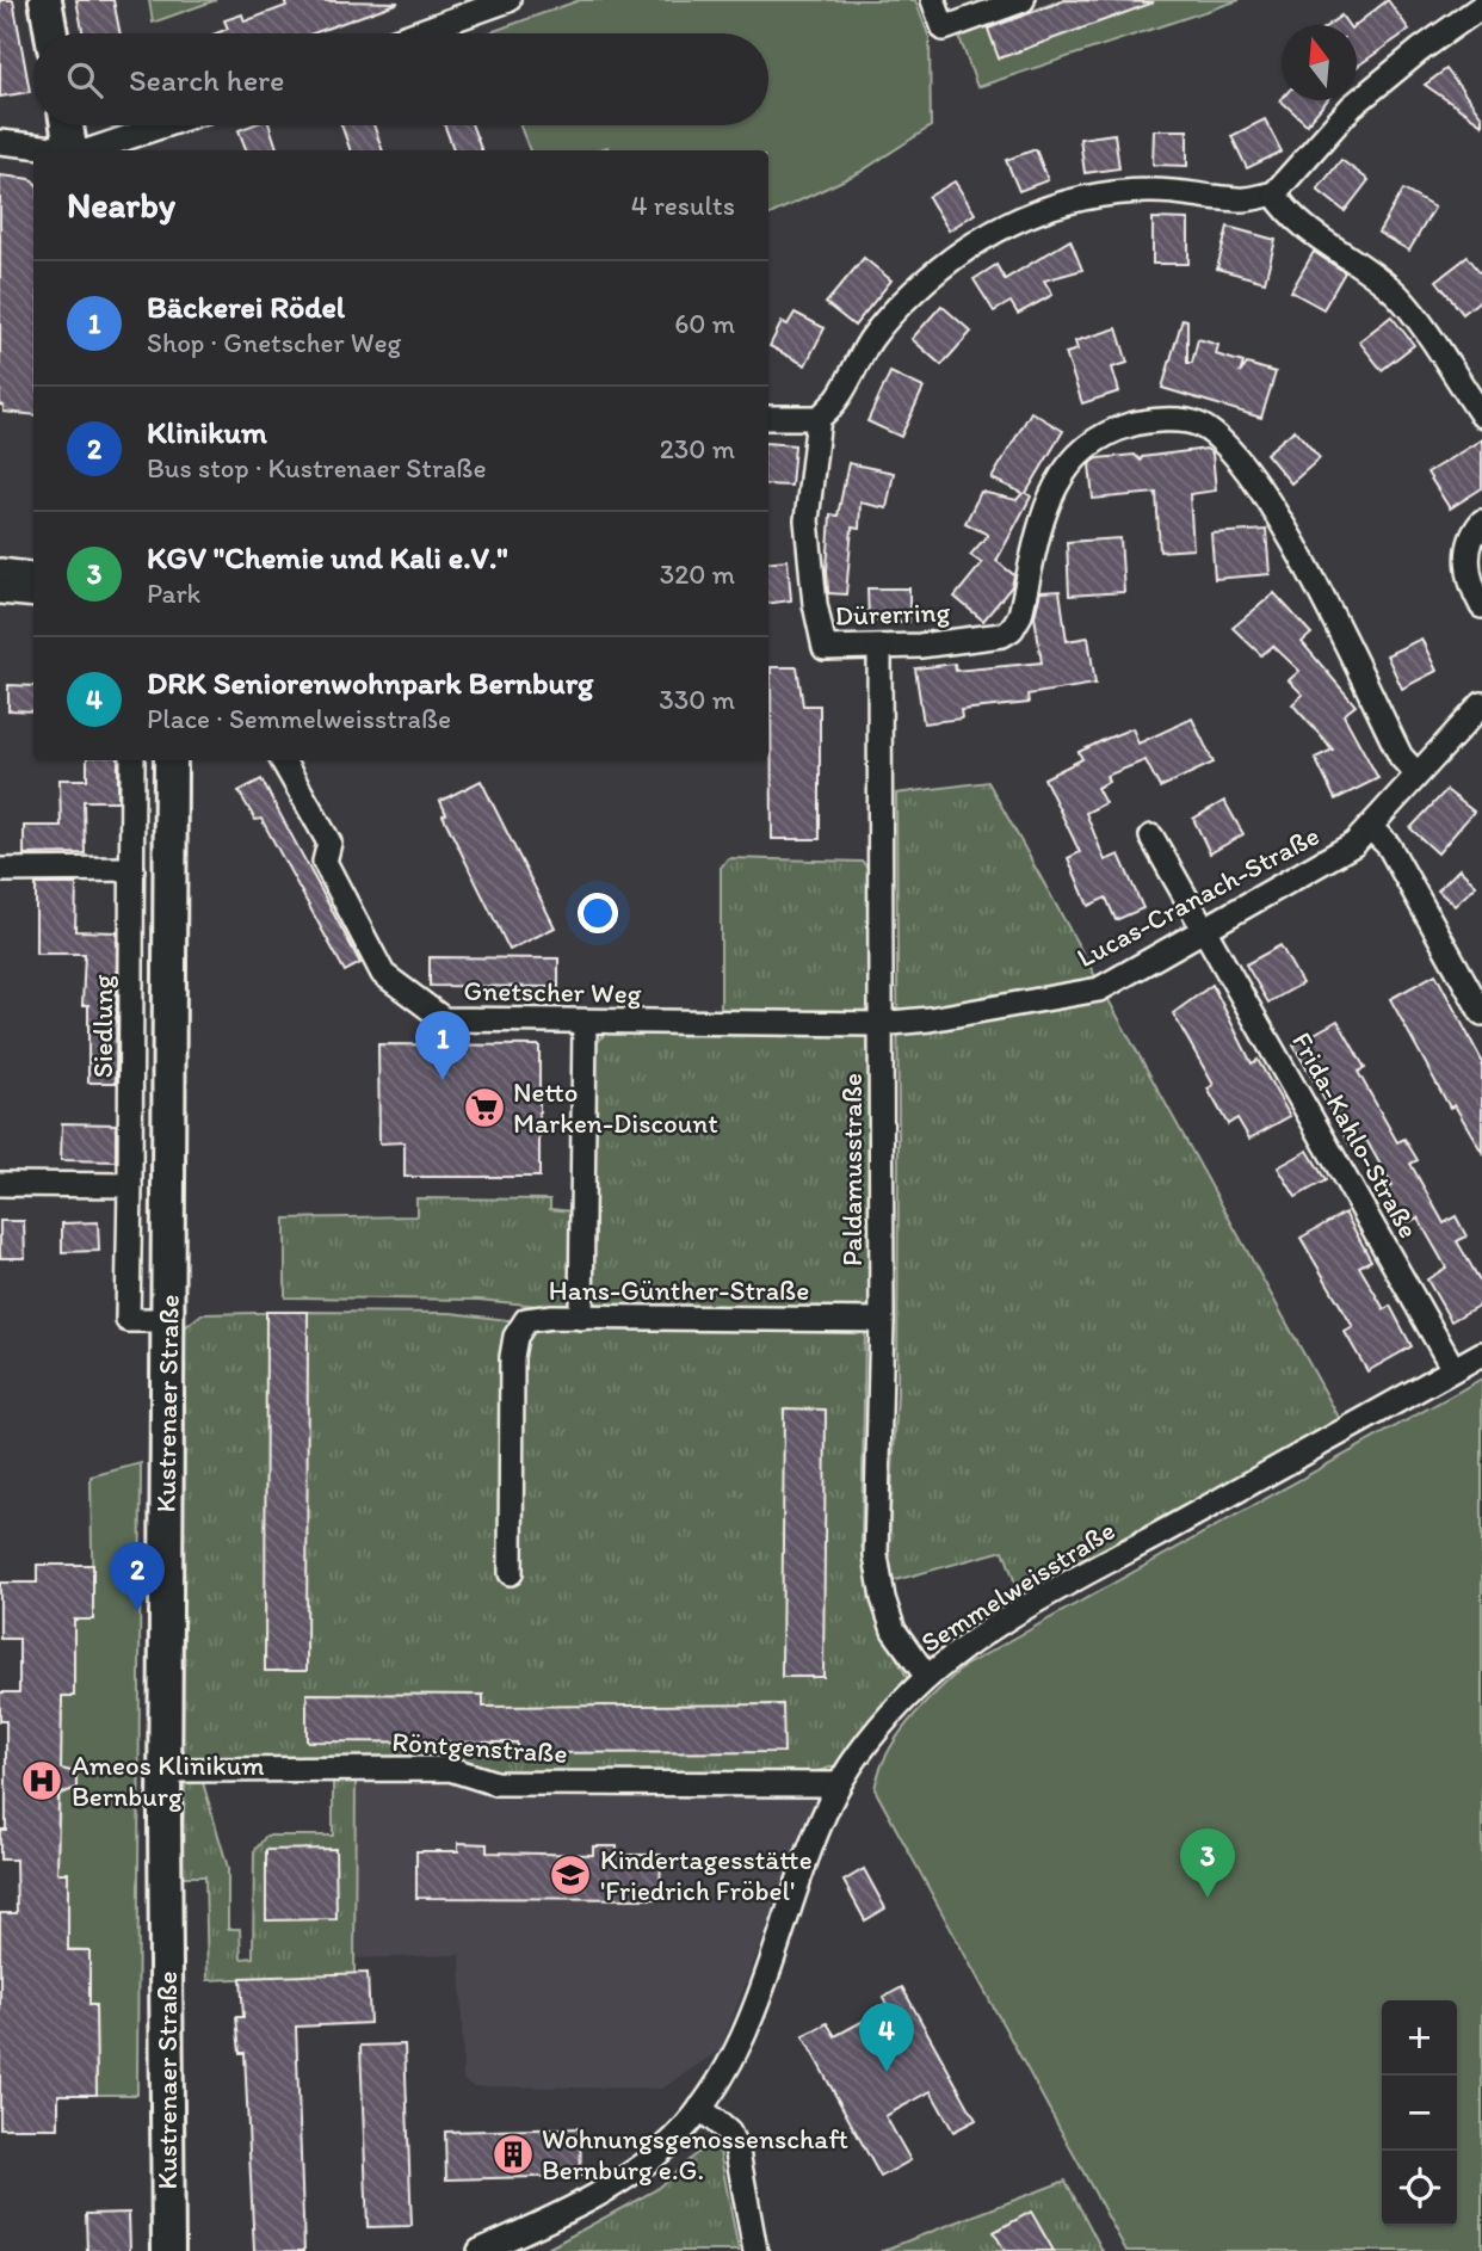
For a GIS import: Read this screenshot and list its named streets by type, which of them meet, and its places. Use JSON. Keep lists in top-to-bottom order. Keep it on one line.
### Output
{"streets":{"street":["Dürerring","Lucas-Cranach-Straße","Gnetscher Weg","Siedlung","Frida-Kahlo-Straße","Paldamusstraße","Hans-Günther-Straße","Kustrenaer Straße","Semmelweisstraße","Röntgenstraße"]},"crossings":[["Dürerring","Lucas-Cranach-Straße"],["Dürerring","Paldamusstraße"],["Lucas-Cranach-Straße","Gnetscher Weg"],["Lucas-Cranach-Straße","Frida-Kahlo-Straße"],["Lucas-Cranach-Straße","Paldamusstraße"],["Gnetscher Weg","Paldamusstraße"],["Siedlung","Kustrenaer Straße"],["Frida-Kahlo-Straße","Semmelweisstraße"],["Paldamusstraße","Hans-Günther-Straße"],["Paldamusstraße","Semmelweisstraße"],["Kustrenaer Straße","Röntgenstraße"],["Semmelweisstraße","Röntgenstraße"]],"places":{"supermarket":["Netto Marken-Discount"],"hospital":["Ameos Klinikum Bernburg"],"school or university":["Kindertagesstätte 'Friedrich Fröbel'"],"building":["Wohnungsgenossenschaft Bernburg e.G."]},"north":"top","page":{"search":"Search here","heading":["Nearby","4 results"],"list":[{"mark":"1","name":"Bäckerei Rödel","note":"Shop · Gnetscher Weg","value":"60 m"},{"mark":"2","name":"Klinikum","note":"Bus stop · Kustrenaer Straße","value":"230 m"},{"mark":"3","name":"KGV \"Chemie und Kali e.V.\"","note":"Park","value":"320 m"},{"mark":"4","name":"DRK Seniorenwohnpark Bernburg","note":"Place · Semmelweisstraße","value":"330 m"}],"pins":["1","2","3","4"],"map_buttons":["+","−"]}}
